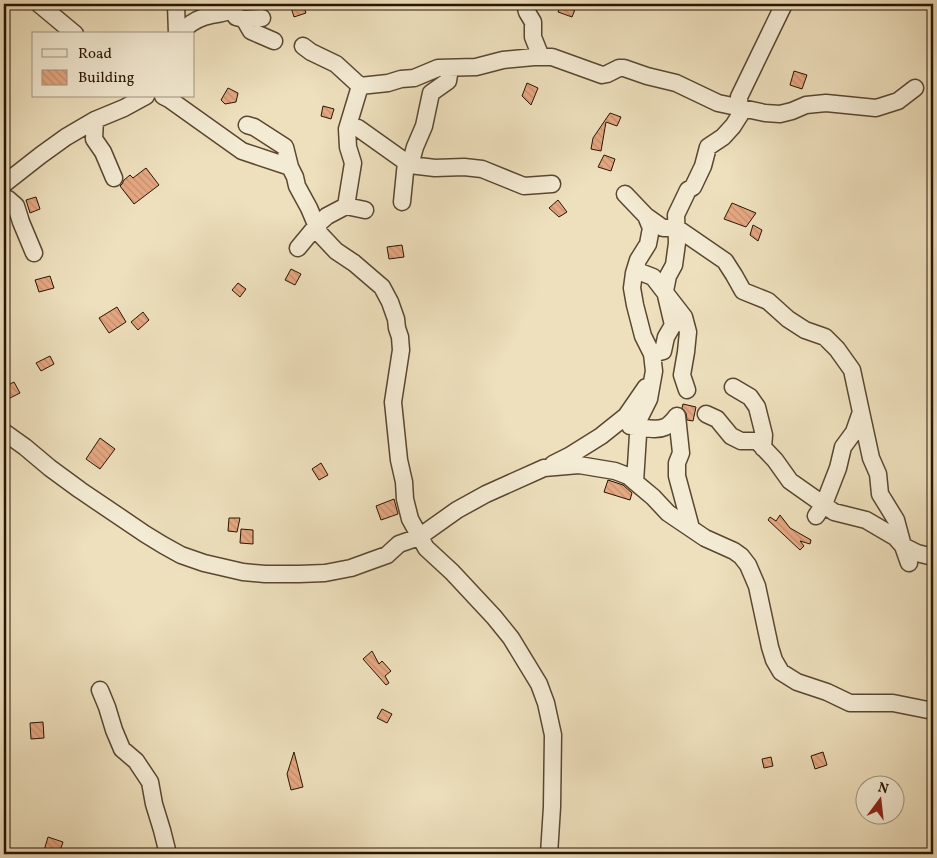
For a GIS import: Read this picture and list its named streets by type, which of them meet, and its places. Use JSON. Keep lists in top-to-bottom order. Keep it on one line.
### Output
{"legend":["Road","Building"],"north":"top"}
